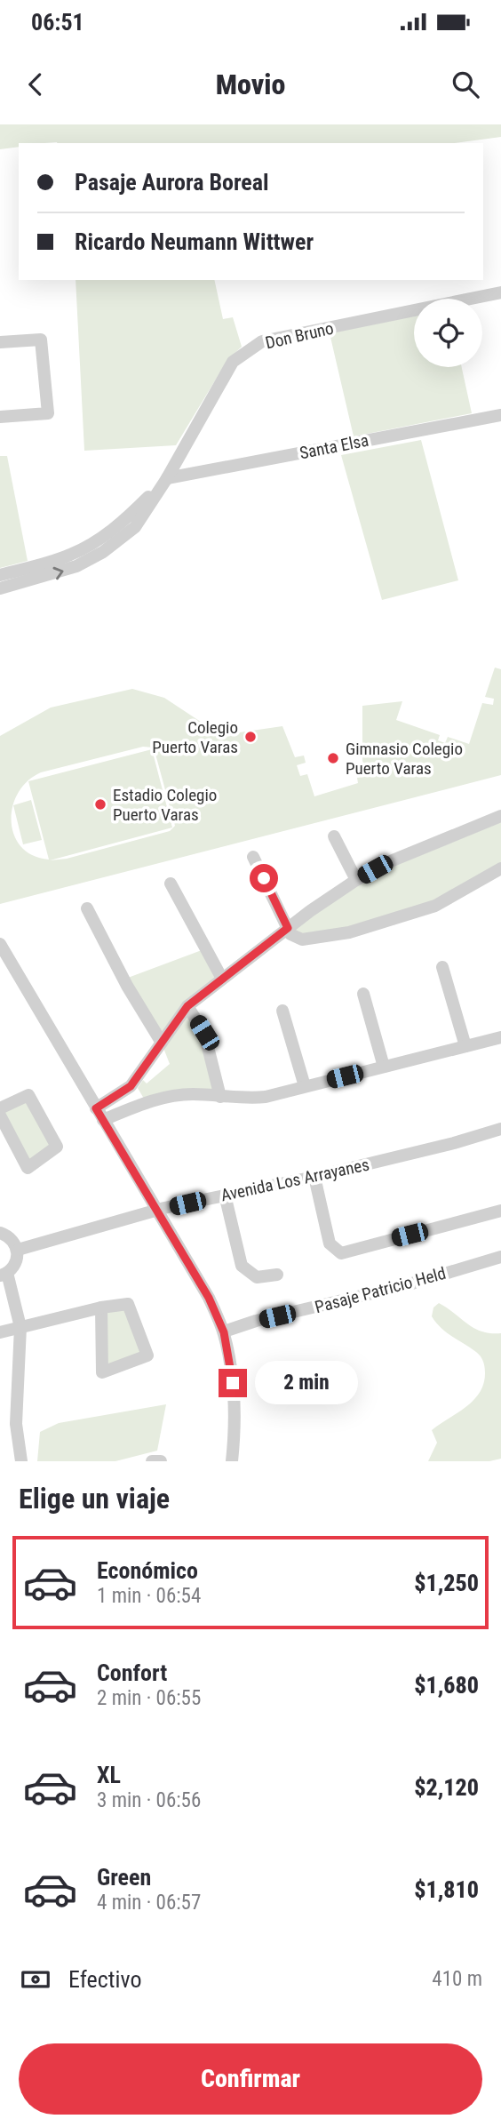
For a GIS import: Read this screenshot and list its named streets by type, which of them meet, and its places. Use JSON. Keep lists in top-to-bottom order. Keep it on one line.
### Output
{"streets":{"street":["Don Bruno","Santa Elsa","Avenida Los Arrayanes","Pasaje Patricio Held"]},"crossings":[["Don Bruno","Santa Elsa"]],"places":["Colegio Puerto Varas","Gimnasio Colegio Puerto Varas","Estadio Colegio Puerto Varas"],"page":{"status":"06:51","header":"Movio","banner":["Pasaje Aurora Boreal","Ricardo Neumann Wittwer"],"bubble":"2 min","heading":"Elige un viaje","list":[{"name":"Económico","note":"1 min · 06:54","value":"$1,250"},{"name":"Confort","note":"2 min · 06:55","value":"$1,680"},{"name":"XL","note":"3 min · 06:56","value":"$2,120"},{"name":"Green","note":"4 min · 06:57","value":"$1,810"}],"pay":["Efectivo","410 m"],"buttons":"Confirmar"}}
